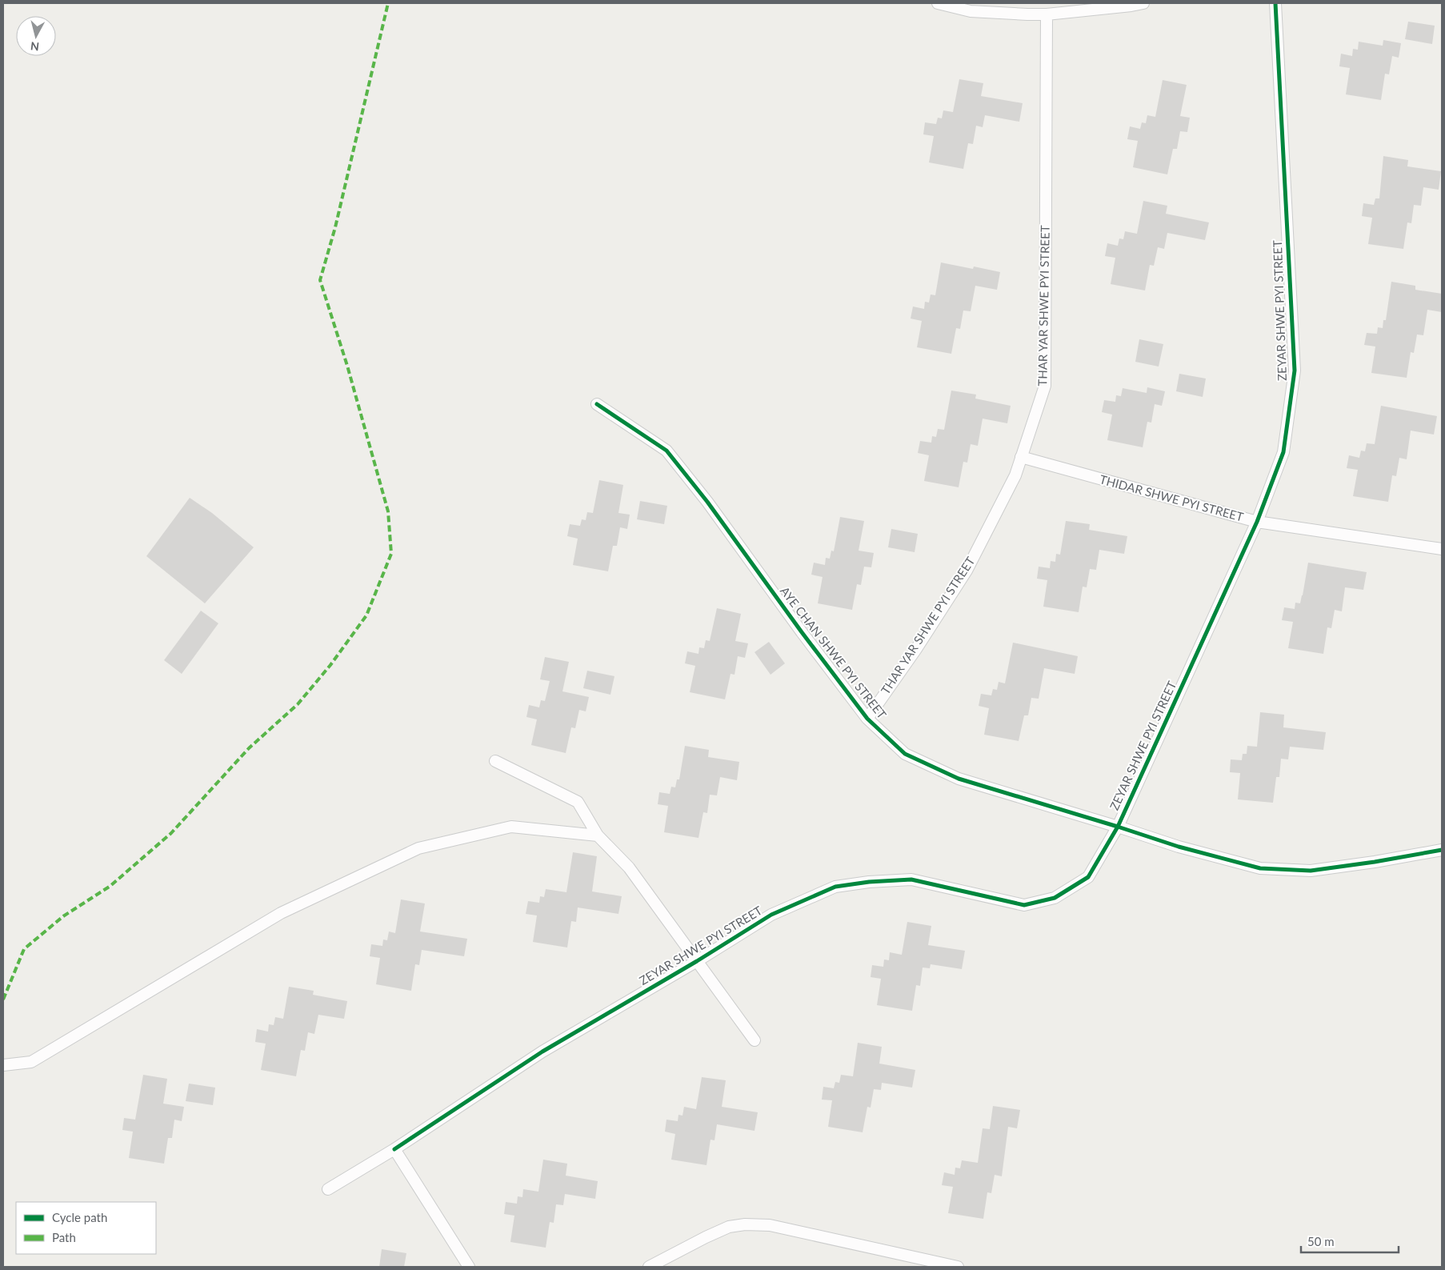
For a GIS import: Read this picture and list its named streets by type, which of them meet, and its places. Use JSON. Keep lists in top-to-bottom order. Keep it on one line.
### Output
{"streets":{"street":["THAR YAR SHWE PYI STREET","ZEYAR SHWE PYI STREET","THIDAR SHWE PYI STREET","AYE CHAN SHWE PYI STREET"]},"crossings":[["THAR YAR SHWE PYI STREET","THIDAR SHWE PYI STREET"],["THAR YAR SHWE PYI STREET","AYE CHAN SHWE PYI STREET"],["ZEYAR SHWE PYI STREET","THIDAR SHWE PYI STREET"],["ZEYAR SHWE PYI STREET","AYE CHAN SHWE PYI STREET"]],"legend":["Cycle path","Path"],"scale_bar":"50 m","north":"bottom"}
